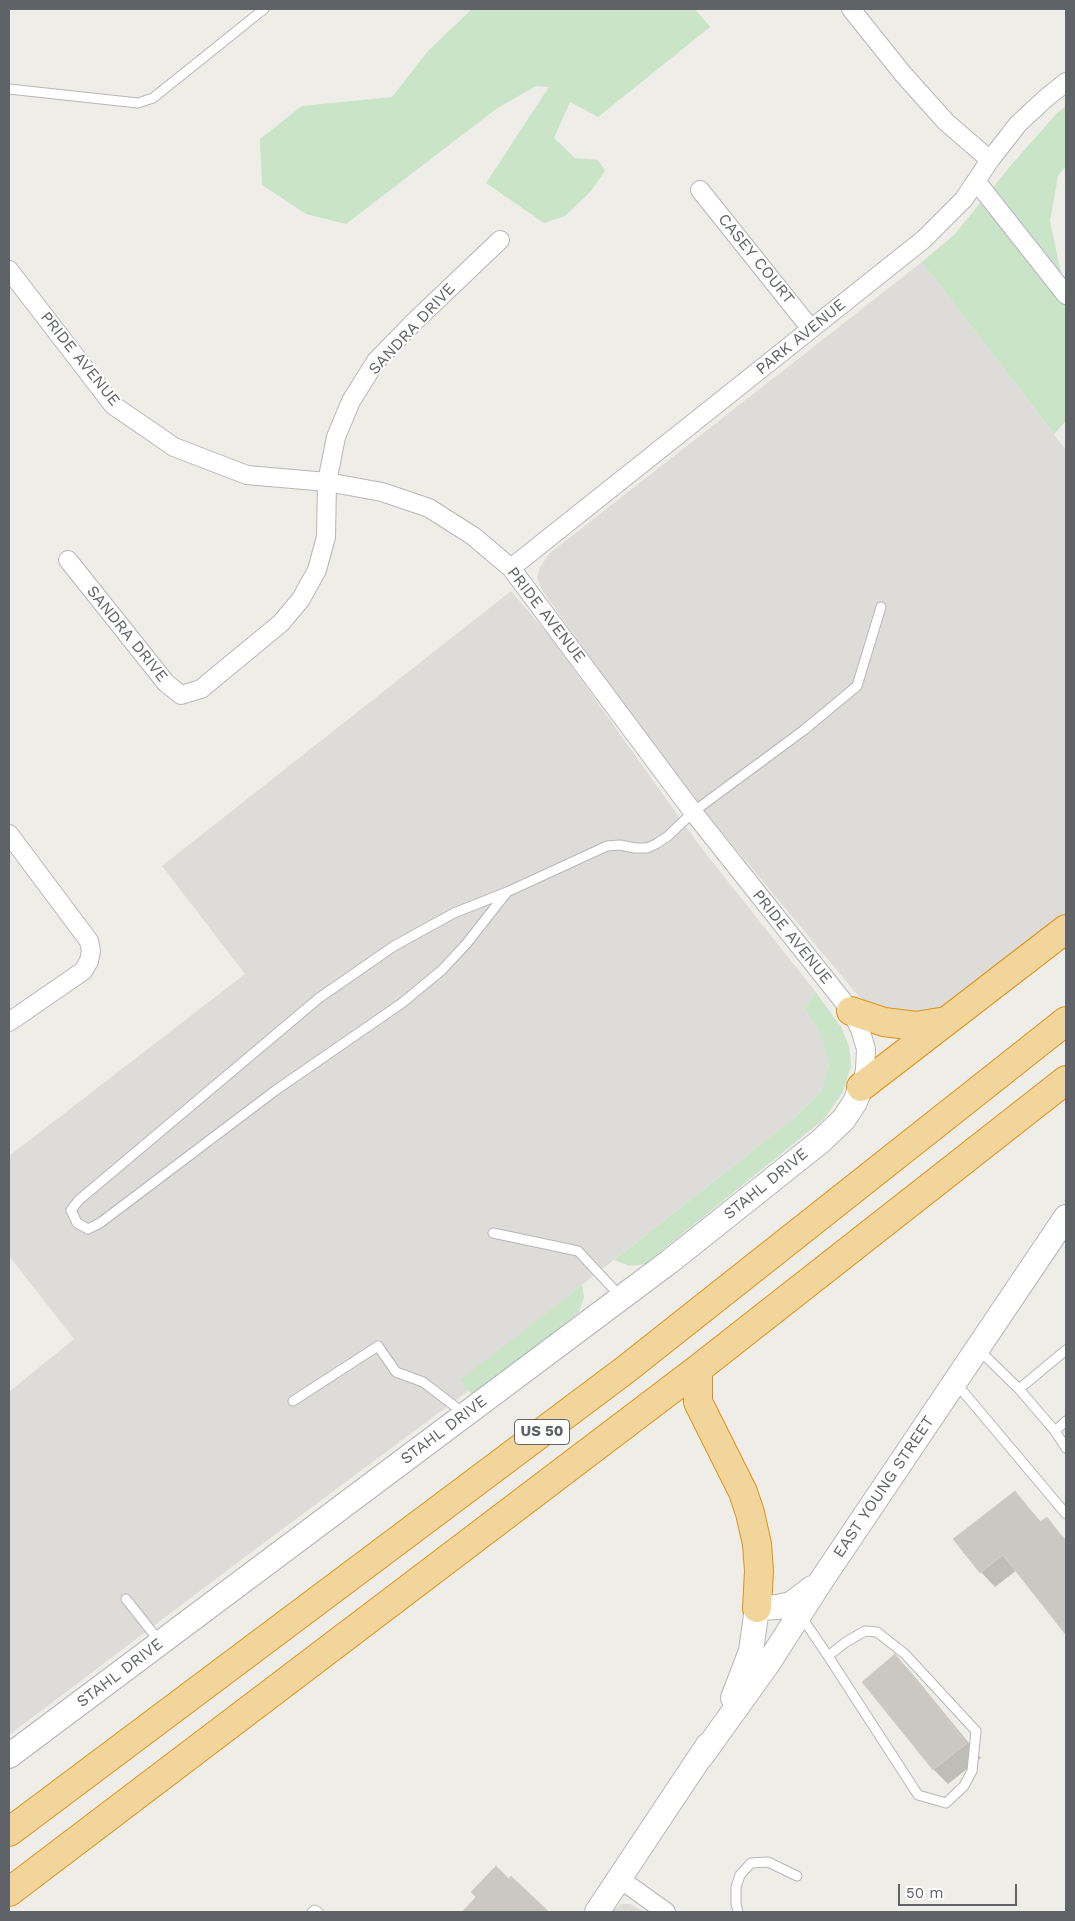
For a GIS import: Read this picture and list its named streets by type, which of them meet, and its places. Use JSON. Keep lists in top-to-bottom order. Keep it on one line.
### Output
{"streets":{"highway":["US 50"],"main road":["STAHL DRIVE","EAST YOUNG STREET"],"street":["CASEY COURT","SANDRA DRIVE","PARK AVENUE","PRIDE AVENUE"]},"crossings":[["CASEY COURT","PARK AVENUE"],["SANDRA DRIVE","PRIDE AVENUE"],["PARK AVENUE","PRIDE AVENUE"],["PRIDE AVENUE","STAHL DRIVE"]],"scale_bar":"50 m"}
